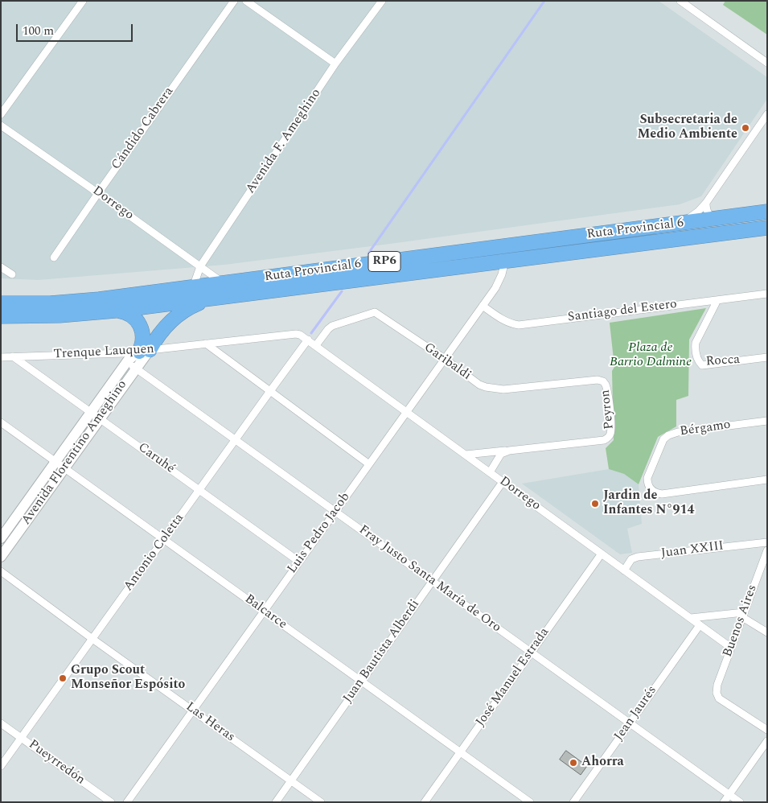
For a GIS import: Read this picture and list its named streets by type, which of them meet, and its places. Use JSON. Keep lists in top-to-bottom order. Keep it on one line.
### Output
{"streets":{"highway":["Ruta Provincial 6","RP6"],"main road":["Avenida Florentino Ameghino"],"street":["Cándido Cabrera","Avenida F. Ameghino","Dorrego","Santiago del Estero","Trenque Lauquen","Rocca","Garibaldi","Peyron","Bérgamo","Caruhé","Luis Pedro Jacob","Juan XXIII","Antonio Coletta","Fray Justo Santa María de Oro","Balcarce","Buenos Aires","Juan Bautista Alberdi","José Manuel Estrada","Jean Jaurés","Las Heras","Pueyrredón"]},"crossings":[["Cándido Cabrera","Dorrego"],["Avenida F. Ameghino","Dorrego"],["Avenida F. Ameghino","Ruta Provincial 6"],["Dorrego","Ruta Provincial 6"],["Dorrego","Trenque Lauquen"],["Dorrego","Garibaldi"],["Dorrego","Luis Pedro Jacob"],["Dorrego","Juan XXIII"],["Dorrego","Antonio Coletta"],["Dorrego","Buenos Aires"],["Dorrego","Juan Bautista Alberdi"],["Dorrego","José Manuel Estrada"],["Dorrego","Jean Jaurés"],["Ruta Provincial 6","Luis Pedro Jacob"],["Santiago del Estero","Rocca"],["Santiago del Estero","Luis Pedro Jacob"],["Trenque Lauquen","Avenida Florentino Ameghino"],["Trenque Lauquen","Caruhé"],["Trenque Lauquen","Antonio Coletta"],["Trenque Lauquen","Fray Justo Santa María de Oro"],["Garibaldi","Peyron"],["Garibaldi","Luis Pedro Jacob"],["Avenida Florentino Ameghino","Caruhé"],["Avenida Florentino Ameghino","Fray Justo Santa María de Oro"],["Avenida Florentino Ameghino","Balcarce"],["Caruhé","Luis Pedro Jacob"],["Caruhé","Antonio Coletta"],["Luis Pedro Jacob","Fray Justo Santa María de Oro"],["Luis Pedro Jacob","Balcarce"],["Luis Pedro Jacob","Las Heras"],["Antonio Coletta","Fray Justo Santa María de Oro"],["Antonio Coletta","Balcarce"],["Antonio Coletta","Las Heras"],["Antonio Coletta","Pueyrredón"],["Fray Justo Santa María de Oro","Juan Bautista Alberdi"],["Fray Justo Santa María de Oro","José Manuel Estrada"],["Fray Justo Santa María de Oro","Jean Jaurés"],["Balcarce","Juan Bautista Alberdi"],["Balcarce","José Manuel Estrada"],["Juan Bautista Alberdi","Las Heras"]],"parks":["Plaza de Barrio Dalmine"],"places":["Subsecretaria de Medio Ambiente","Jardin de Infantes N°914","Grupo Scout Monseñor Espósito","Ahorra"],"scale_bar":"100 m"}
